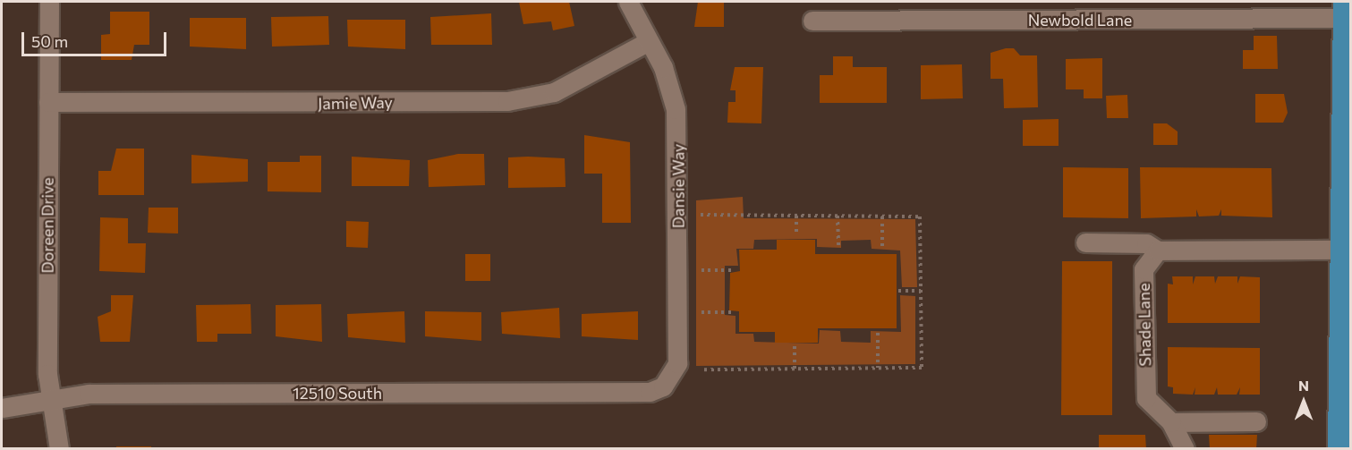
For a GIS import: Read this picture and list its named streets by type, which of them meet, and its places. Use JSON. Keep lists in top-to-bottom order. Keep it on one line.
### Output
{"streets":{"street":["Newbold Lane","Jamie Way","Dansie Way","Doreen Drive","Shade Lane","12510 South"]},"crossings":[["Jamie Way","Dansie Way"],["Jamie Way","Doreen Drive"],["Dansie Way","12510 South"],["Doreen Drive","12510 South"]],"scale_bar":"50 m","north":"top"}
